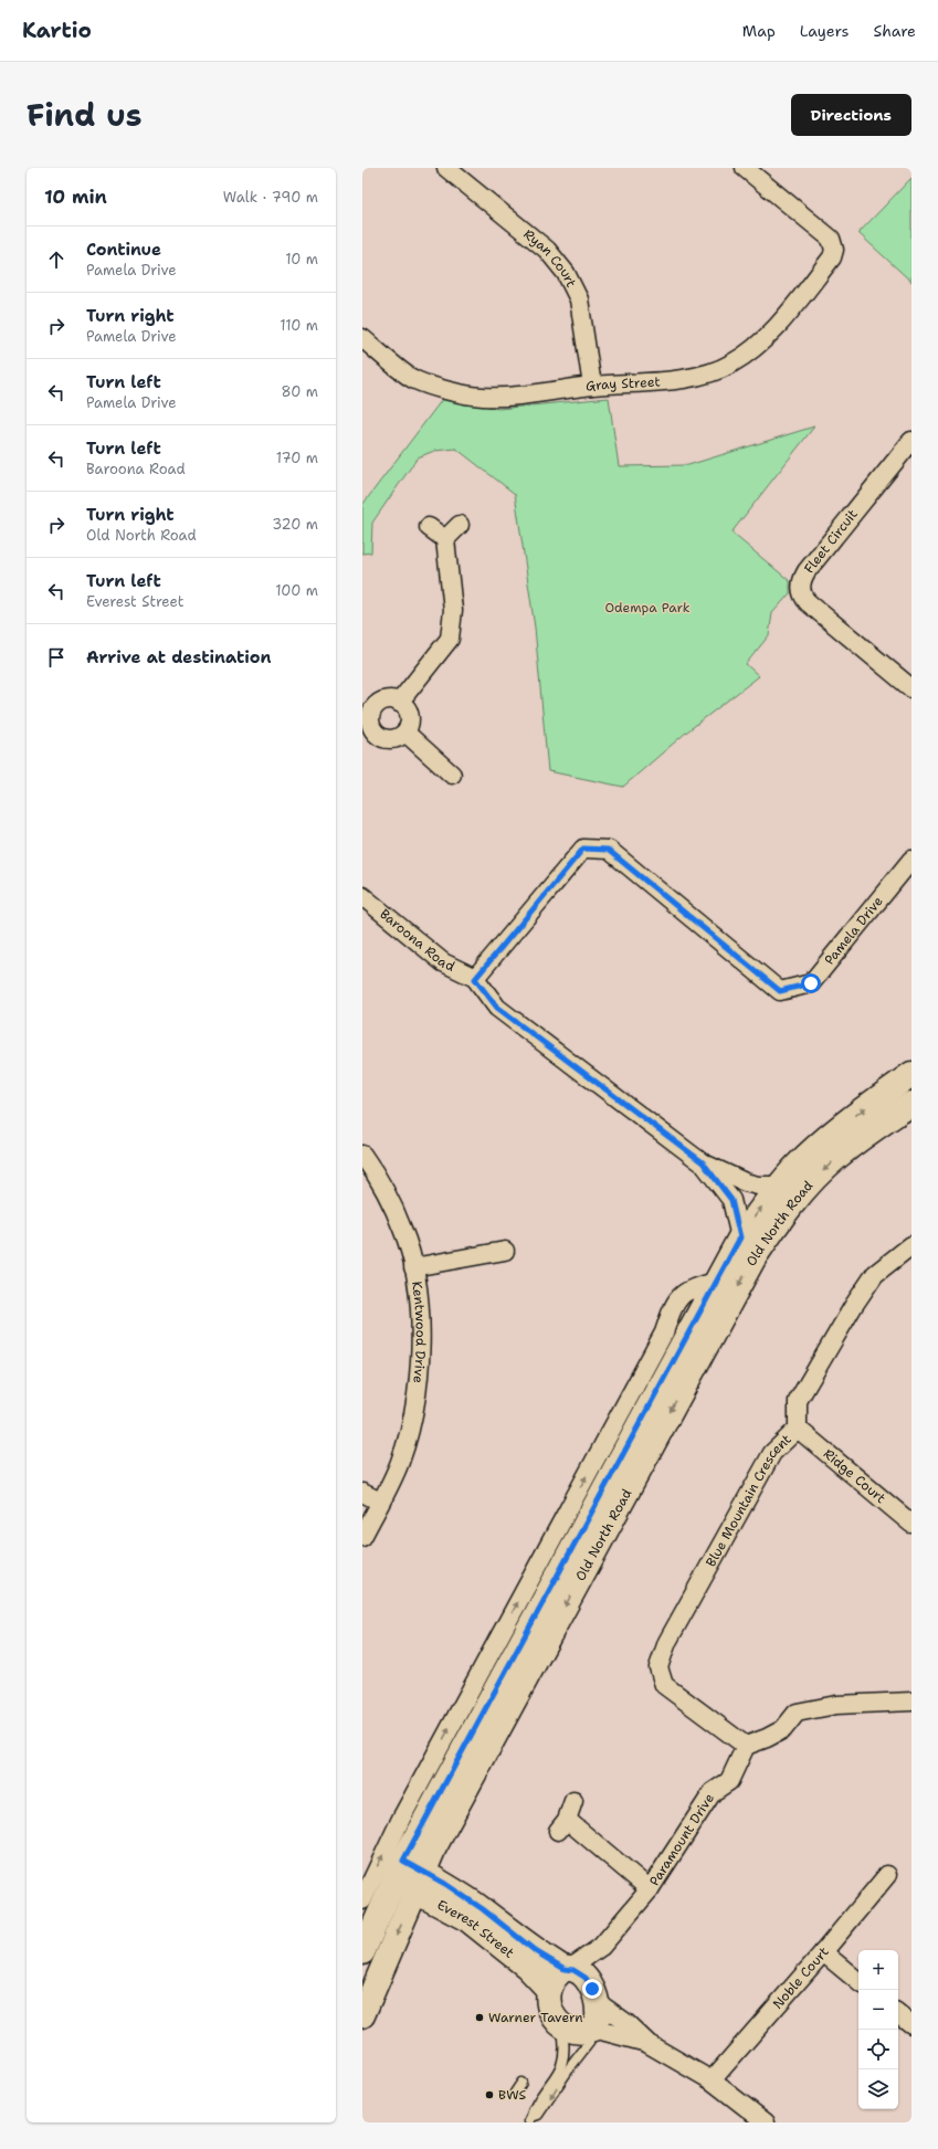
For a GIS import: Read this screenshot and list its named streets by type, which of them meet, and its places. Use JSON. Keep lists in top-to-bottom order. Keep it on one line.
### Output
{"streets":{"main road":["Old North Road","Everest Street"],"street":["Ryan Court","Gray Street","Fleet Circuit","Pamela Drive","Baroona Road","Kentwood Drive","Ridge Court","Blue Mountain Crescent","Paramount Drive","Noble Court"]},"crossings":[["Ryan Court","Gray Street"],["Pamela Drive","Baroona Road"],["Baroona Road","Old North Road"],["Old North Road","Everest Street"],["Ridge Court","Blue Mountain Crescent"],["Blue Mountain Crescent","Paramount Drive"],["Paramount Drive","Everest Street"],["Everest Street","Noble Court"]],"parks":["Odempa Park"],"places":["Warner Tavern","BWS"],"page":{"header":"Kartio","nav":["Map","Layers","Share"],"title":"Find us","buttons":"Directions","heading":["10 min","Walk · 790 m"],"list":[["Continue","Pamela Drive","10 m"],["Turn right","Pamela Drive","110 m"],["Turn left","Pamela Drive","80 m"],["Turn left","Baroona Road","170 m"],["Turn right","Old North Road","320 m"],["Turn left","Everest Street","100 m"],"Arrive at destination"],"map_buttons":["+","−"]}}
